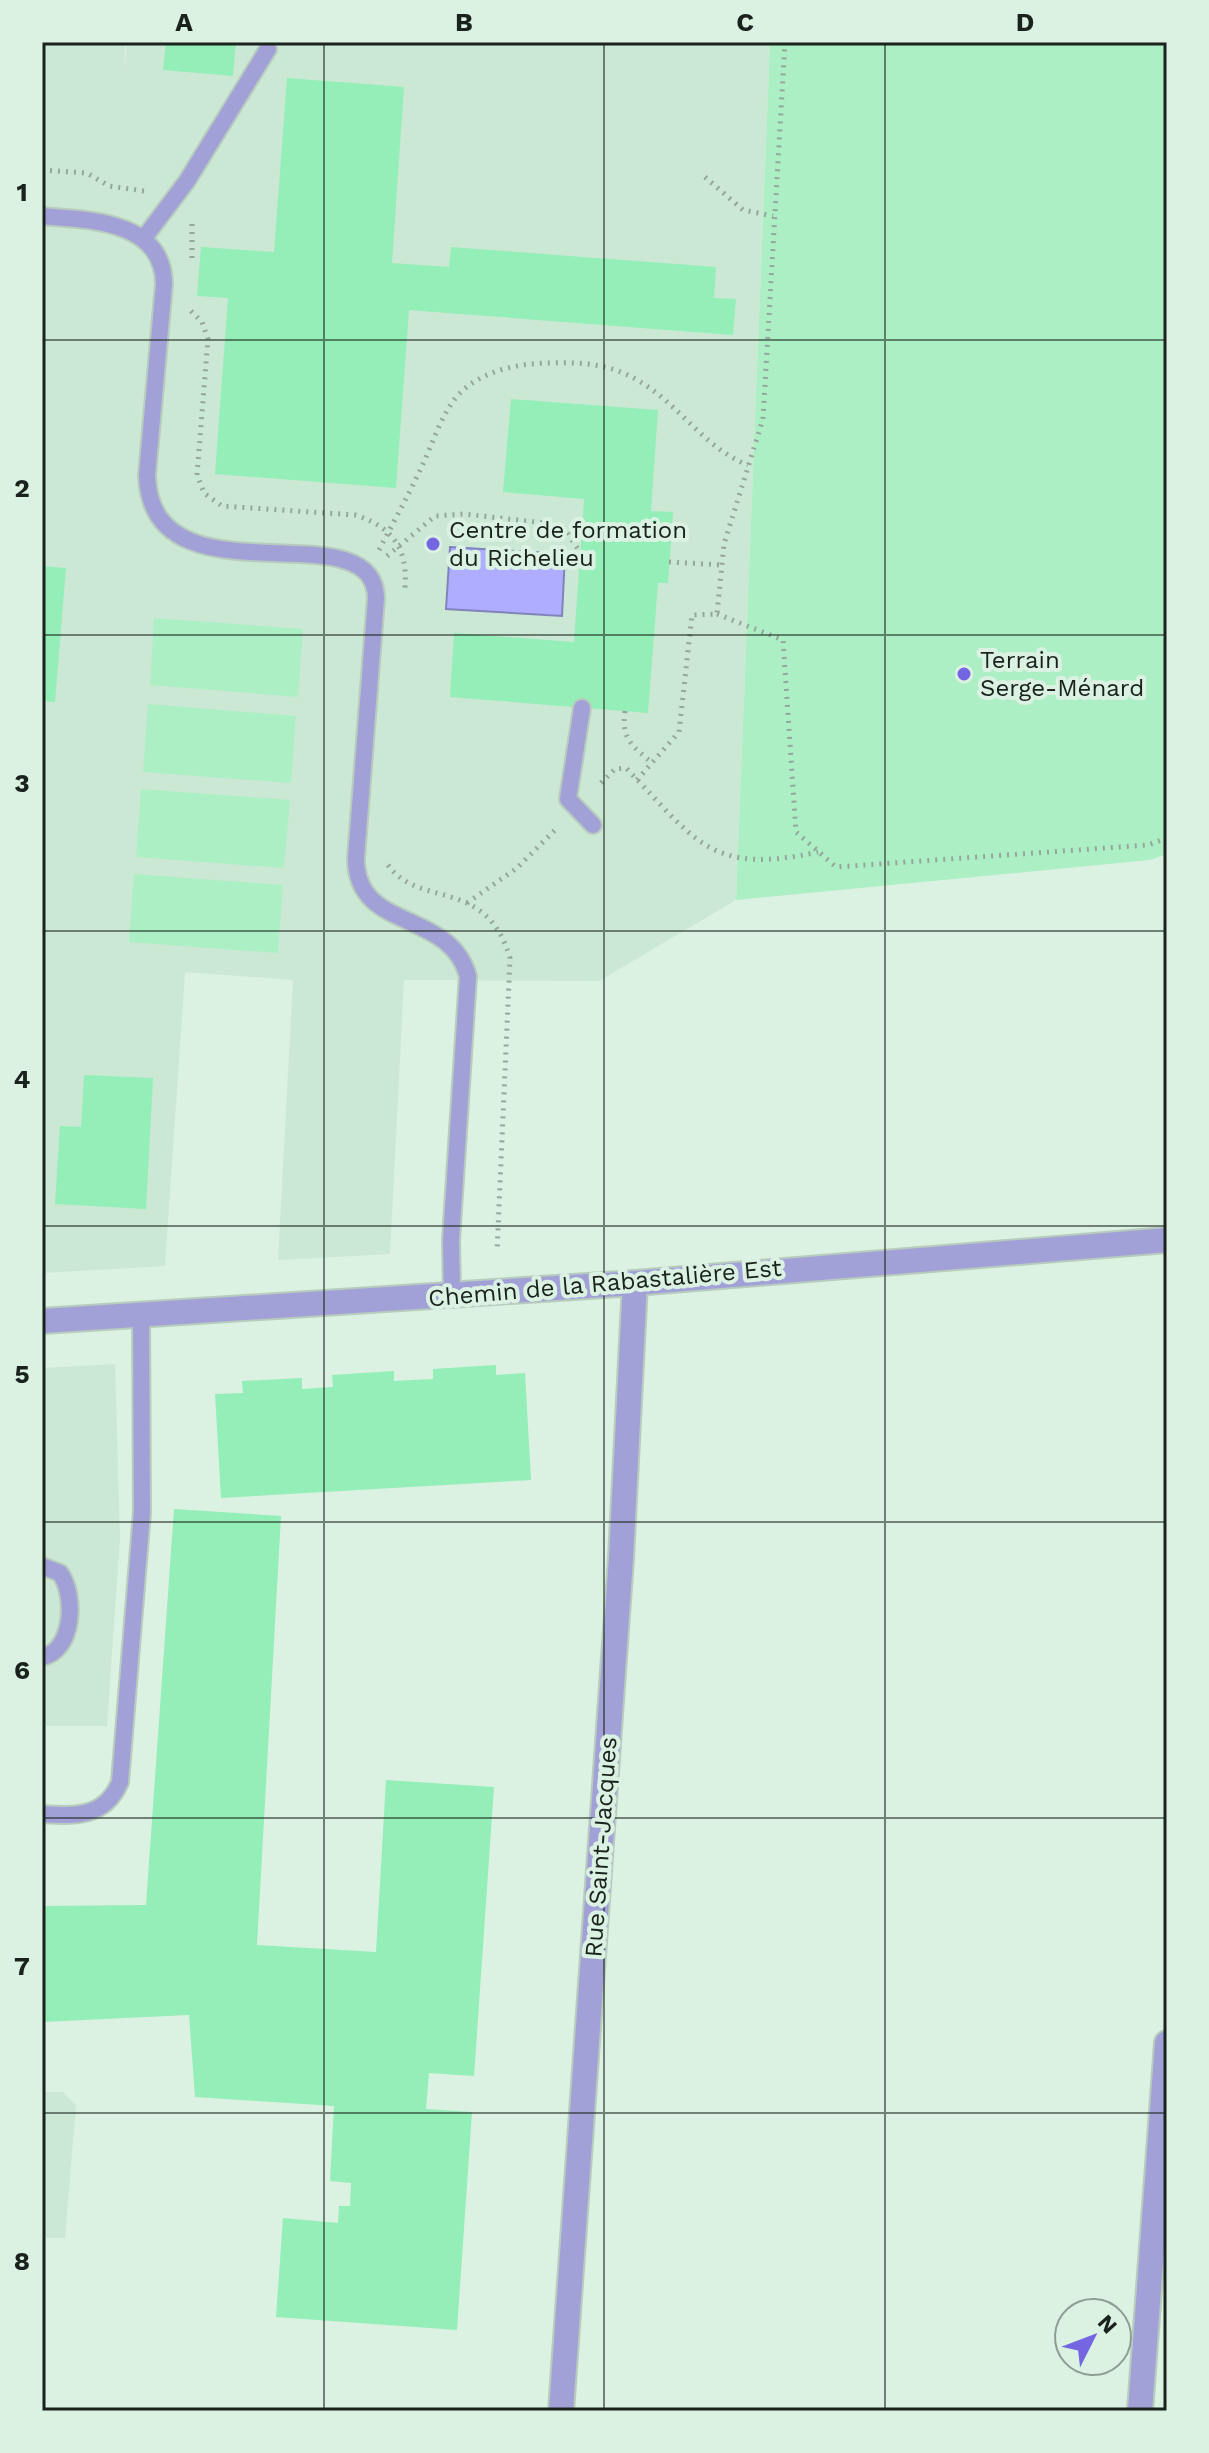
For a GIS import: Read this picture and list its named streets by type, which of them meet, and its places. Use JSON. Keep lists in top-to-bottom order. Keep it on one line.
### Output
{"streets":{"street":["Chemin de la Rabastalière Est","Rue Saint-Jacques"]},"crossings":[["Chemin de la Rabastalière Est","Rue Saint-Jacques"]],"places":["Centre de formation du Richelieu","Terrain Serge-Ménard"],"north":"top right","grid":{"columns":["A","B","C","D"],"rows":["1","2","3","4","5","6","7","8"]}}
